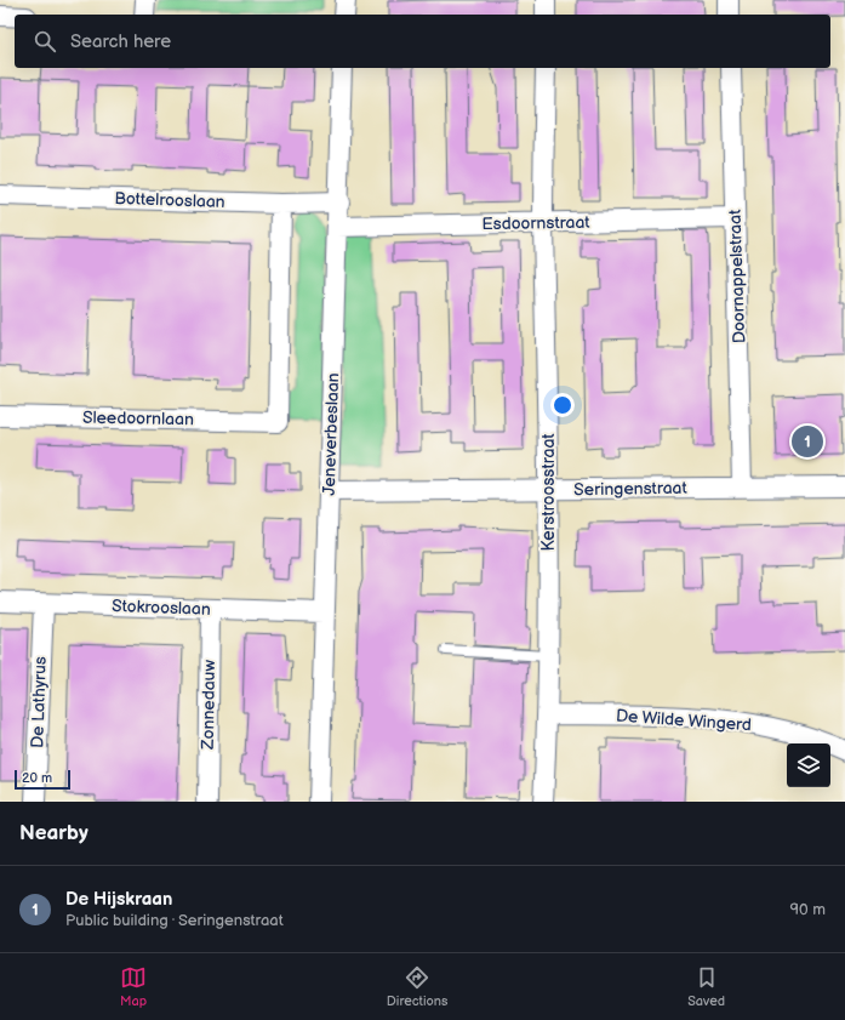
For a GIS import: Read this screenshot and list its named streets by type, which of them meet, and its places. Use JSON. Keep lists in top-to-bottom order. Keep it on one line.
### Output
{"streets":{"street":["Bottelrooslaan","Esdoornstraat","Doornappelstraat","Sleedoornlaan","Jeneverbeslaan","Seringenstraat","Kerstroosstraat","Stokrooslaan","De Lathyrus","Zonnedauw","De Wilde Wingerd"]},"crossings":[["Bottelrooslaan","Sleedoornlaan"],["Bottelrooslaan","Jeneverbeslaan"],["Esdoornstraat","Doornappelstraat"],["Esdoornstraat","Jeneverbeslaan"],["Esdoornstraat","Kerstroosstraat"],["Doornappelstraat","Seringenstraat"],["Jeneverbeslaan","Seringenstraat"],["Jeneverbeslaan","Stokrooslaan"],["Seringenstraat","Kerstroosstraat"],["Kerstroosstraat","De Wilde Wingerd"],["Stokrooslaan","De Lathyrus"],["Stokrooslaan","Zonnedauw"]],"scale_bar":"20 m","page":{"search":"Search here","pins":"1","scale":"20 m","heading":"Nearby","list":[{"mark":"1","name":"De Hijskraan","note":"Public building · Seringenstraat","value":"90 m"}],"nav":["Map","Directions","Saved"]}}
